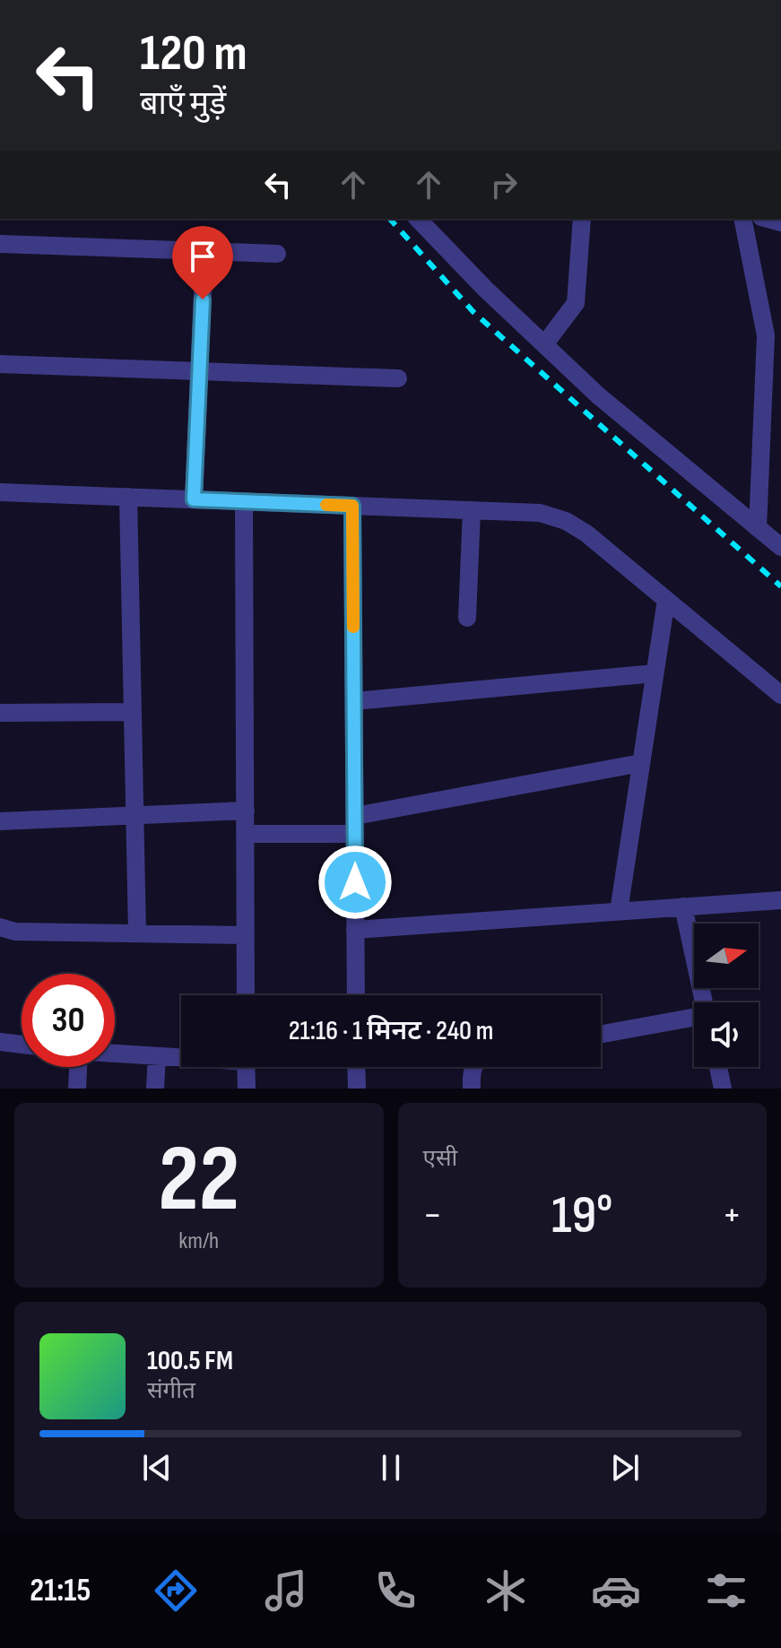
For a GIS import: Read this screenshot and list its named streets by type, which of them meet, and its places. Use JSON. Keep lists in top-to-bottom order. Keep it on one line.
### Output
{"north":"right","page":{"turn":["120 m","बाएँ मुड़ें"],"limit":"30","trip":"21:16 · 1 मिनट · 240 m","tile":[["22","km/h"],"एसी"],"heat":["−","19°","+"],"song":["100.5 FM","संगीत"],"tabs":"21:15"}}
